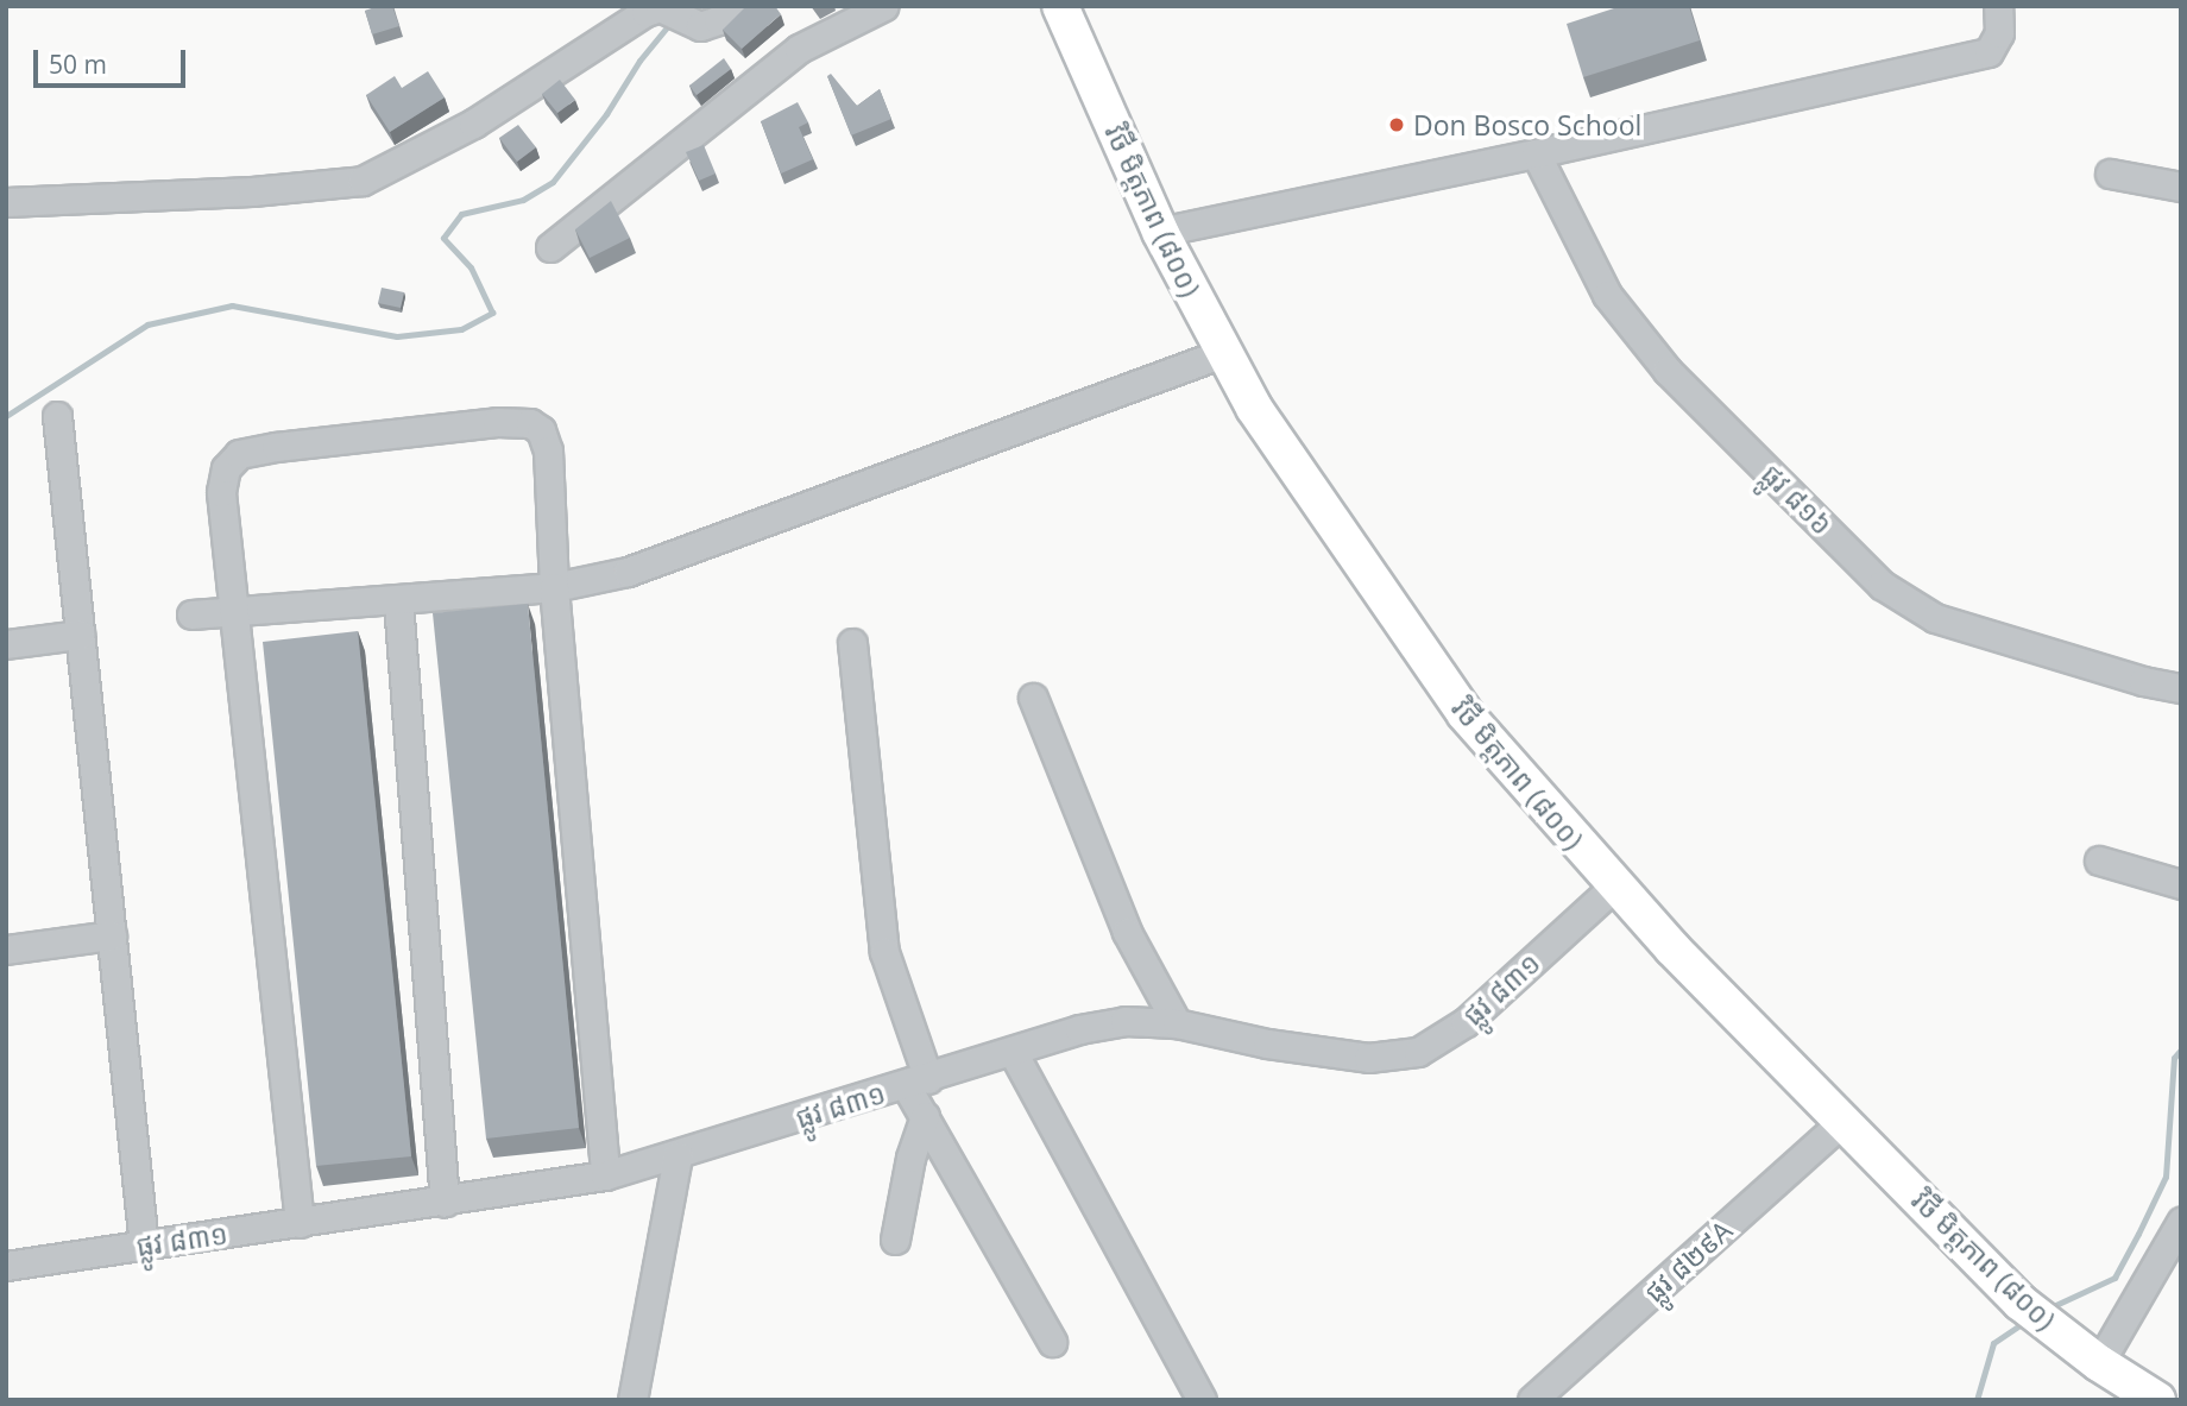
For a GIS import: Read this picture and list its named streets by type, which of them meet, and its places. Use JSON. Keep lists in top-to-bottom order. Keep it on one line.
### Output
{"streets":{"main road":["វិថី មិត្តភាព (៨០០)"],"street":["ផ្លូវ ៨១៦","ផ្លូវ ៨៣១","ផ្លូវ ៨២៩A"]},"crossings":[["វិថី មិត្តភាព (៨០០)","ផ្លូវ ៨៣១"],["វិថី មិត្តភាព (៨០០)","ផ្លូវ ៨២៩A"]],"places":["Don Bosco School"],"scale_bar":"50 m"}
